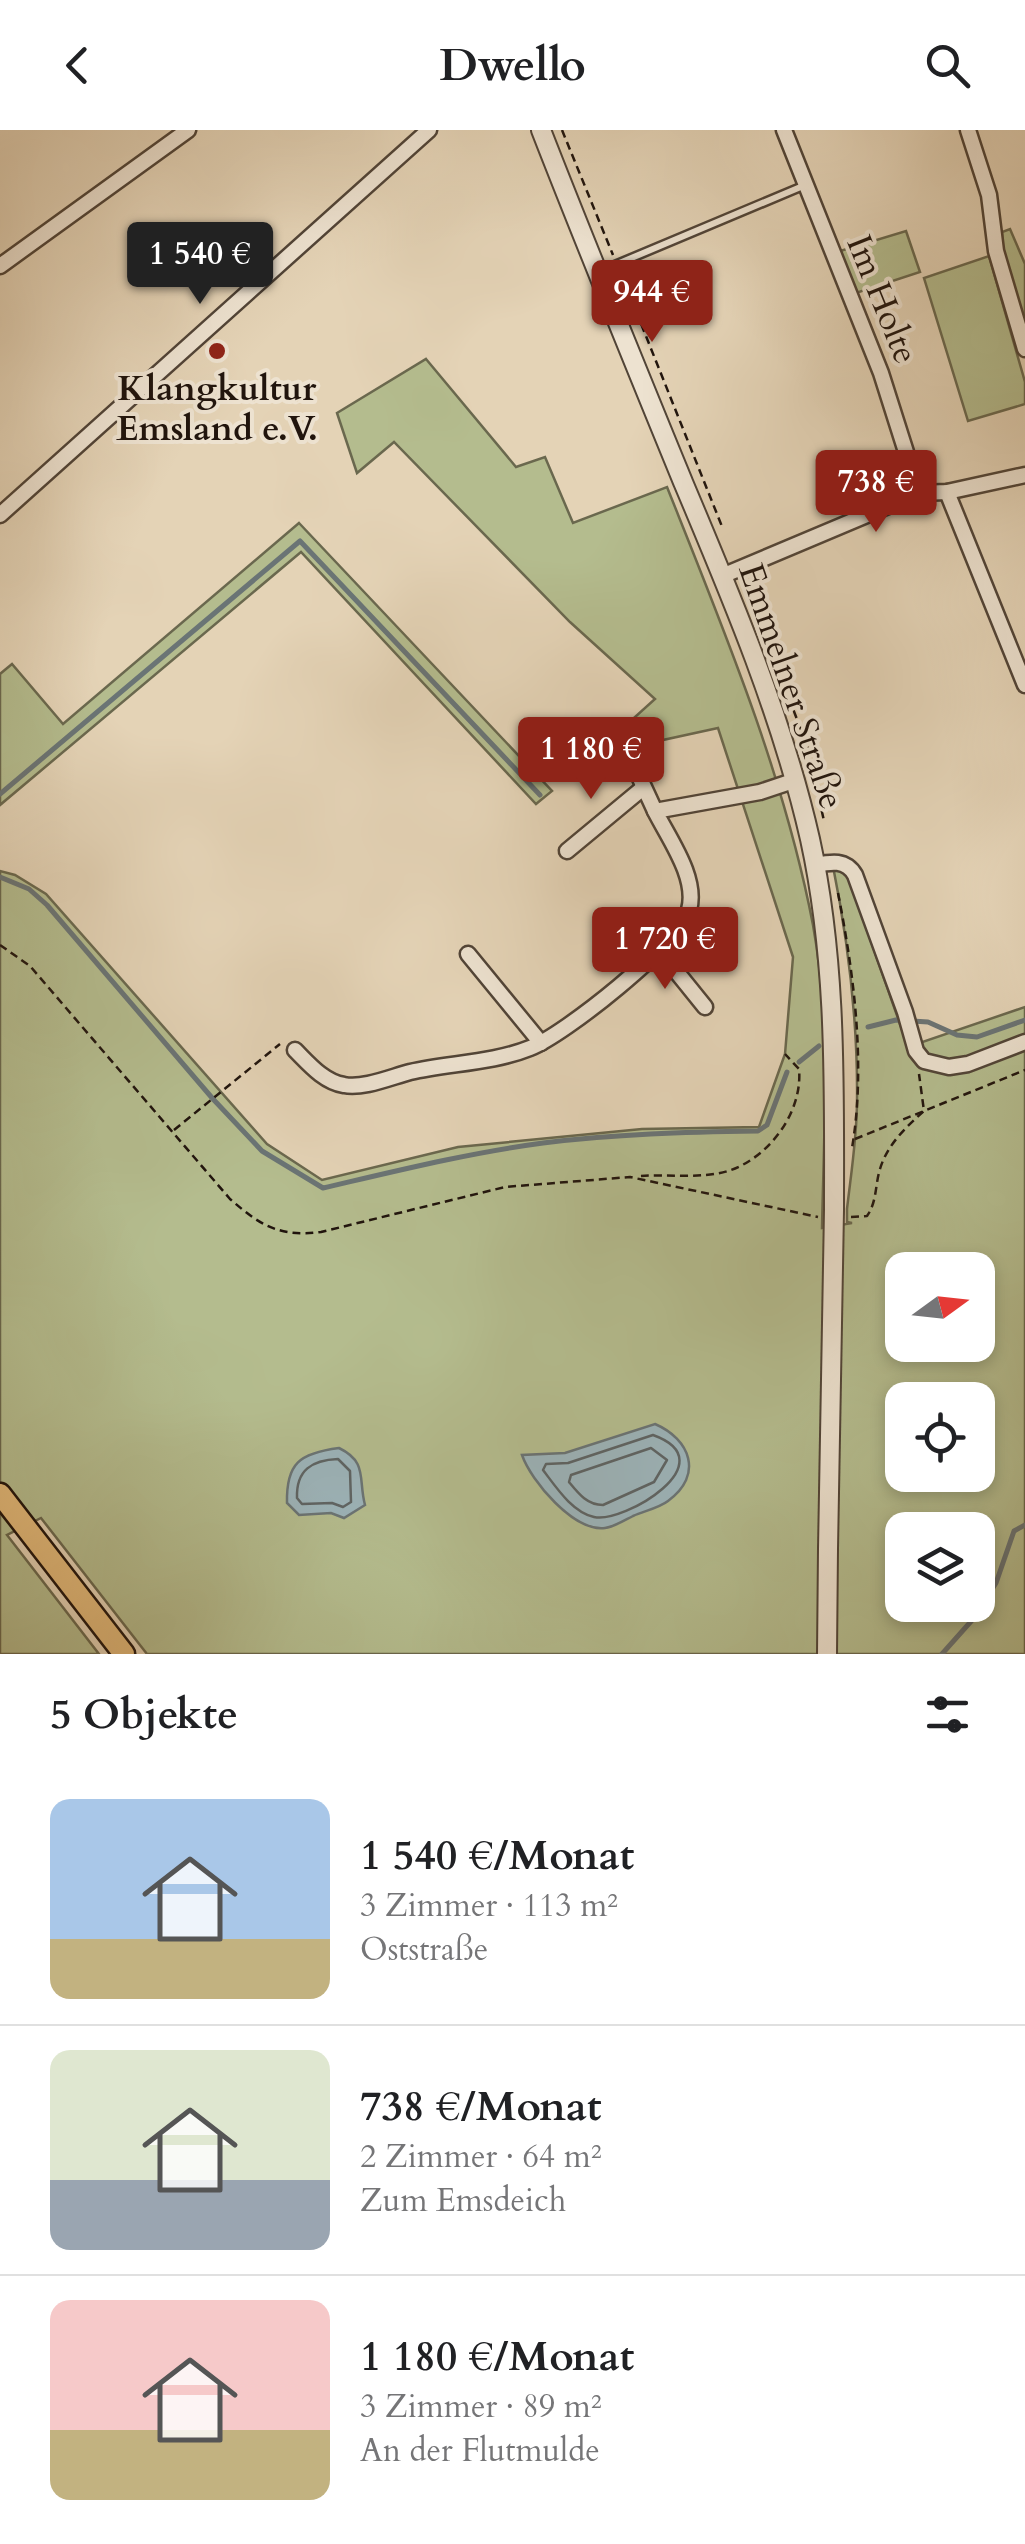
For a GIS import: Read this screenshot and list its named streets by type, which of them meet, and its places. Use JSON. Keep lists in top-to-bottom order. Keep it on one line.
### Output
{"streets":{"street":["Im Holte","Emmelner Straße"]},"places":["Klangkultur Emsland e.V."],"north":"right","page":{"header":"Dwello","price":["1 540 €","944 €","738 €","1 180 €","1 720 €"],"heading":"5 Objekte","list":[{"name":"1 540 €/Monat","note":"3 Zimmer · 113 m² · Oststraße"},{"name":"738 €/Monat","note":"2 Zimmer · 64 m² · Zum Emsdeich"},{"name":"1 180 €/Monat","note":"3 Zimmer · 89 m² · An der Flutmulde"}]}}
